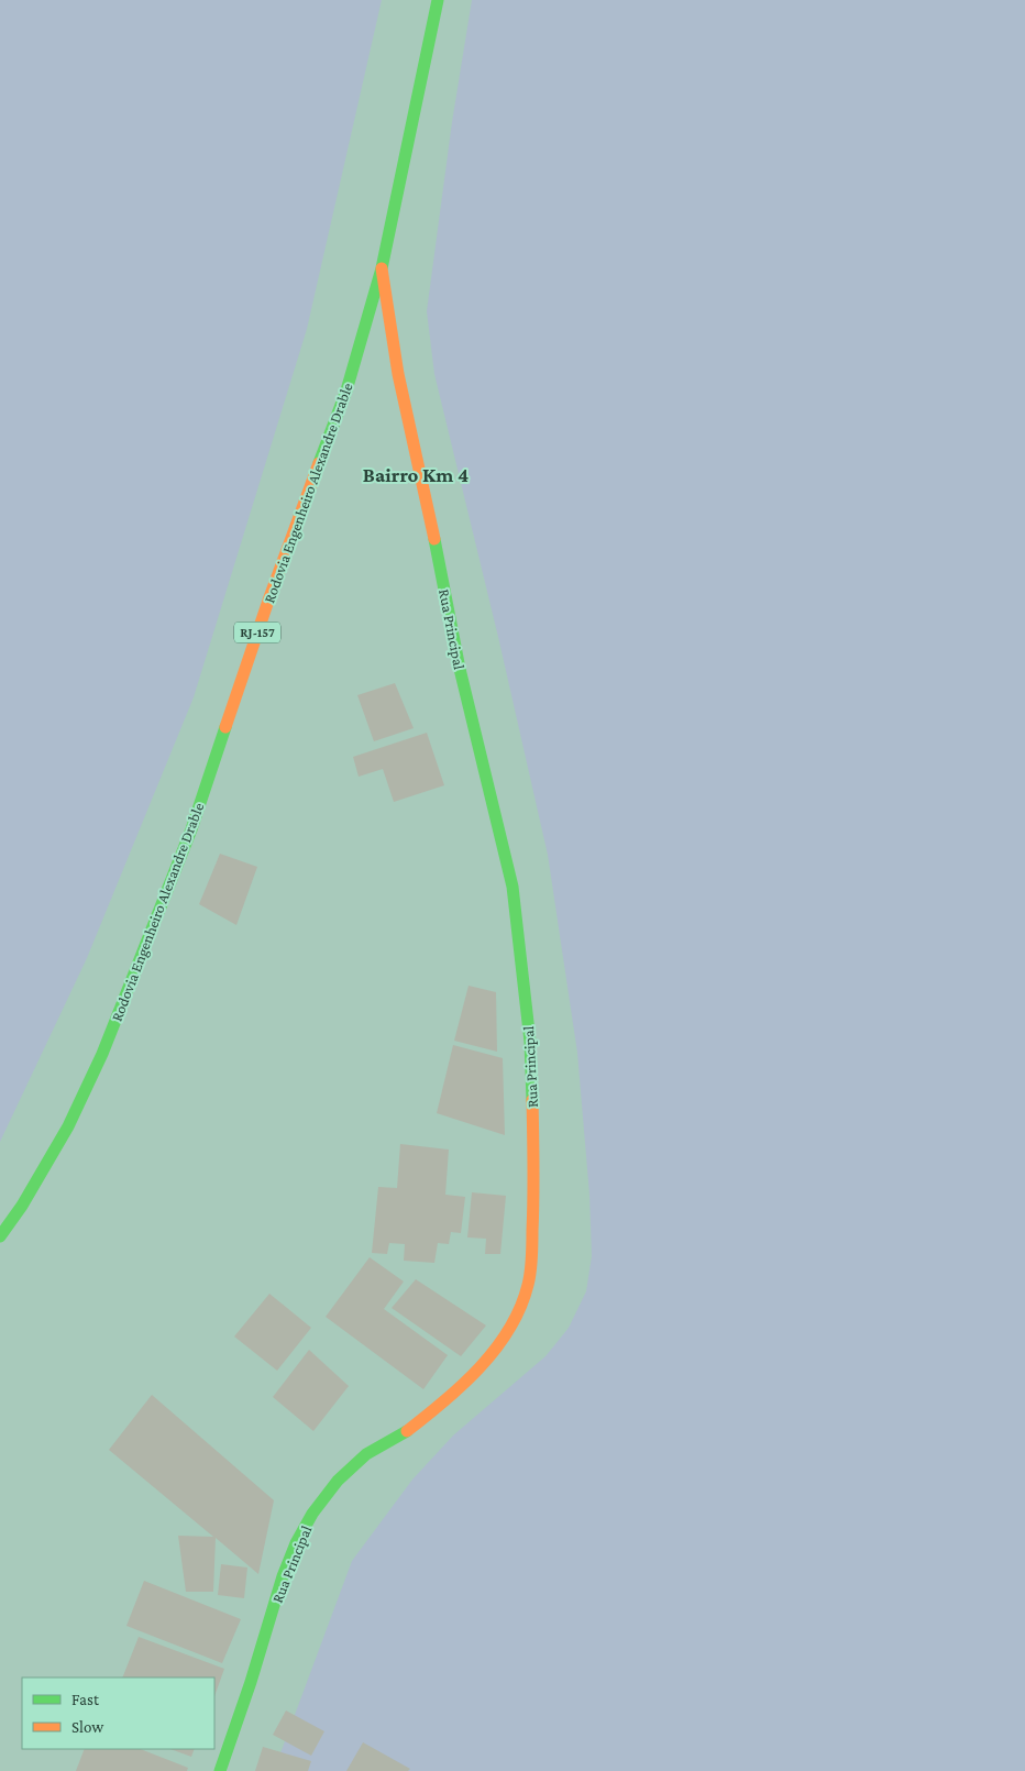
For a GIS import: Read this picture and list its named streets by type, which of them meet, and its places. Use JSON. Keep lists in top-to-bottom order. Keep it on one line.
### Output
{"streets":{"street":["Rodovia Engenheiro Alexandre Drable","Rua Principal","RJ-157"]},"crossings":[["Rodovia Engenheiro Alexandre Drable","Rua Principal"]],"districts":["Bairro Km 4"],"legend":["Fast","Slow"]}
